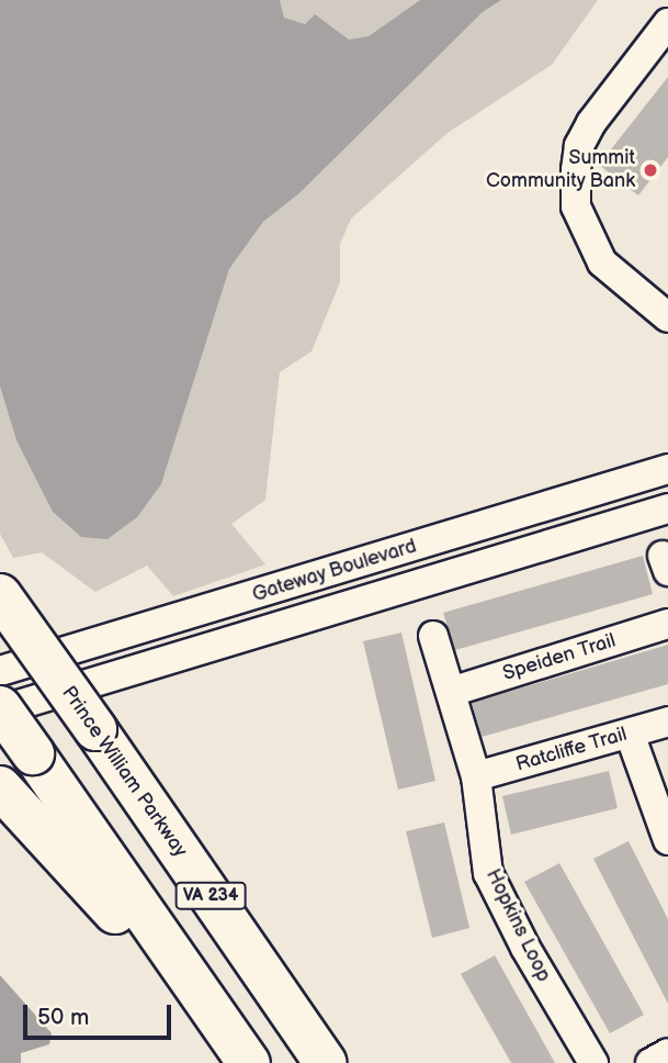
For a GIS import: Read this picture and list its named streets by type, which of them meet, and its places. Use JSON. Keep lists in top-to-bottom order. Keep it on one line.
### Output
{"streets":{"highway":["Prince William Parkway","VA 234"],"street":["Gateway Boulevard","Speiden Trail","Ratcliffe Trail","Hopkins Loop"]},"crossings":[["Gateway Boulevard","VA 234"],["Ratcliffe Trail","Hopkins Loop"]],"places":["Summit Community Bank"],"scale_bar":"50 m"}
